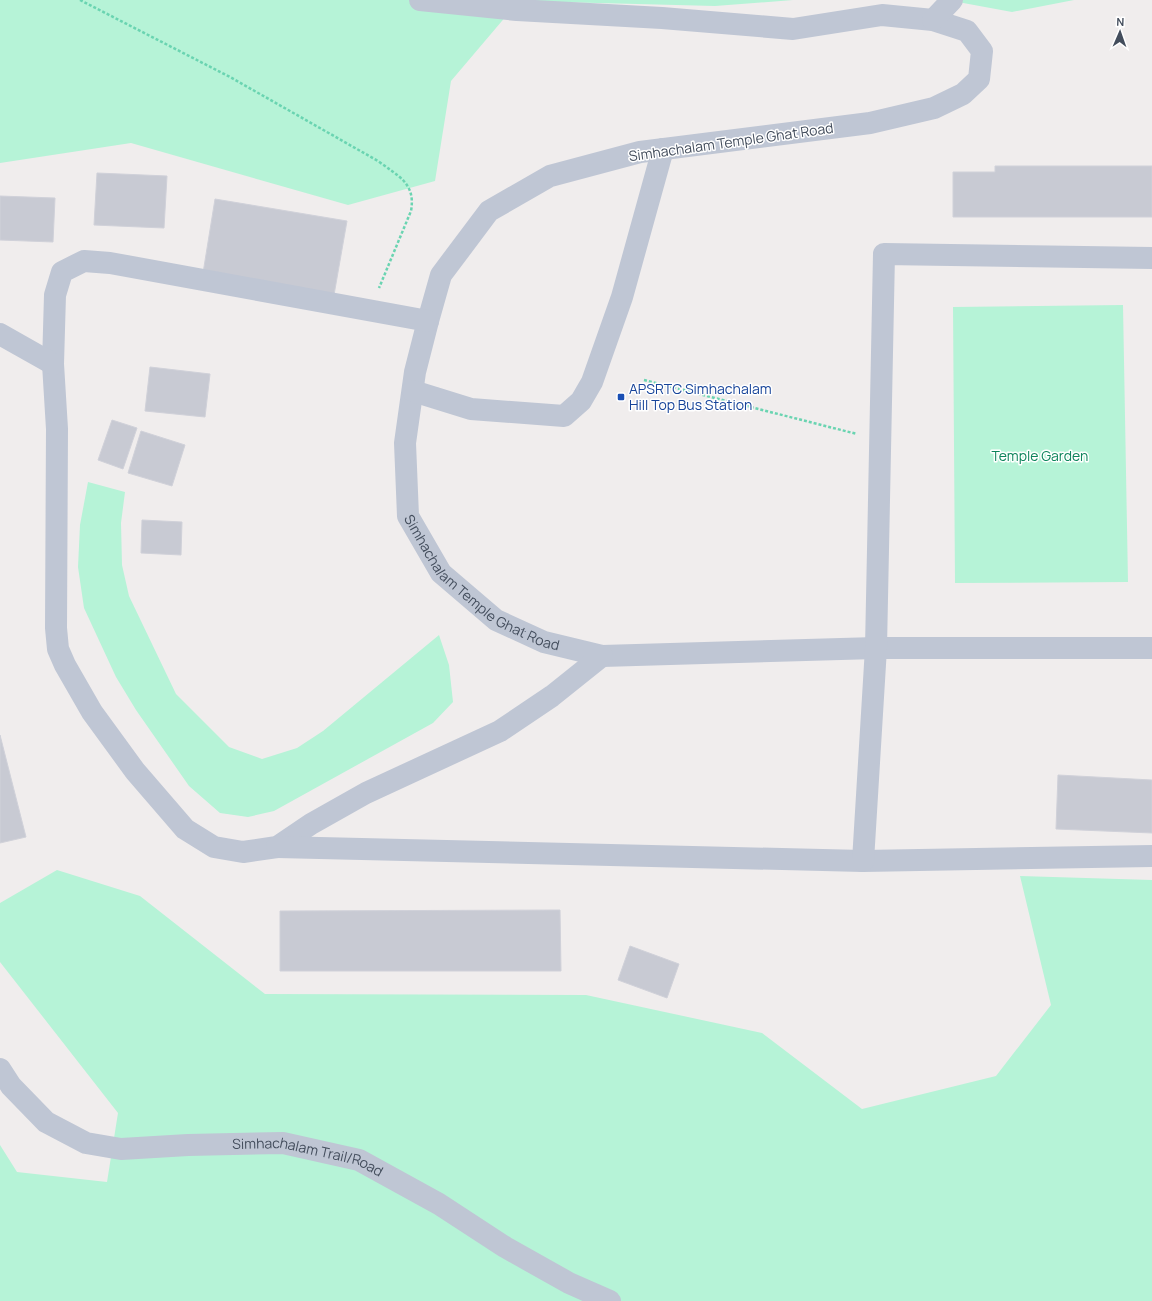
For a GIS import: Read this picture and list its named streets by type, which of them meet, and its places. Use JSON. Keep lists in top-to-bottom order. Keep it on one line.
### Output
{"streets":{"street":["Simhachalam Temple Ghat Road","Simhachalam Trail/Road"]},"parks":["Temple Garden"],"places":{"transit":["APSRTC Simhachalam Hill Top Bus Station"]},"north":"top"}
